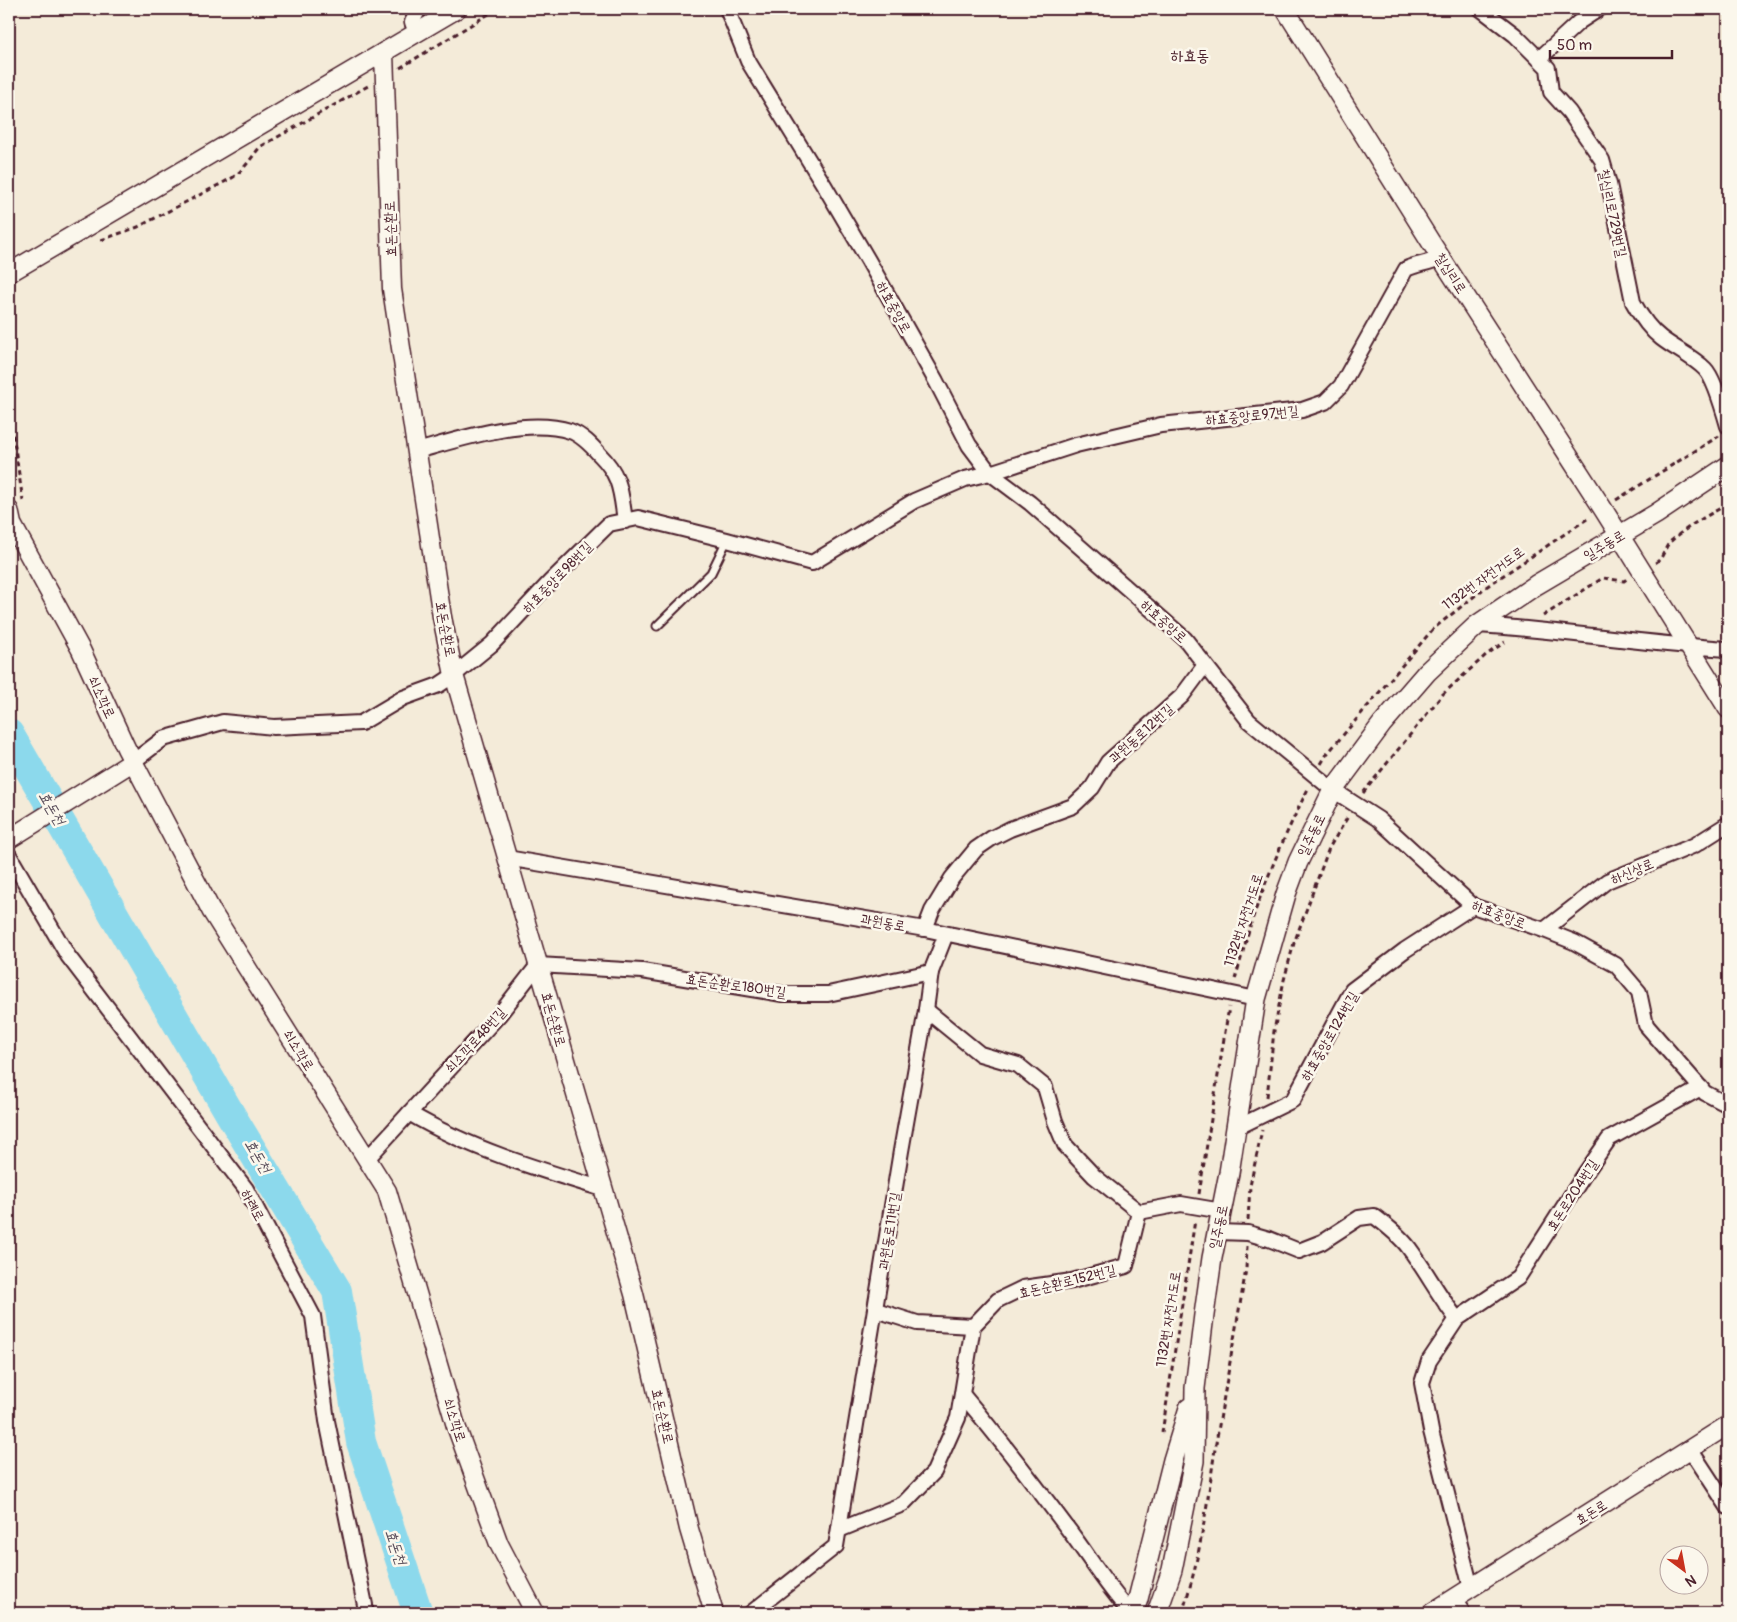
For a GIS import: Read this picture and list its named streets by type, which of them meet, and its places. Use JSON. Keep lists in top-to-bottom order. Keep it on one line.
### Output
{"streets":{"main road":["일주동로"],"street":["칠십리로729번길","효돈순환로","칠십리로","하효중앙로","하효중앙로97번길","하효중앙로98번길","쇠소깍로","과원동로12번길","하신상로","과원동로","효돈순환로180번길","하효중앙로124번길","쇠소깍로48번길","효돈로204번길","하례로","과원동로11번길","효돈순환로152번길","효돈로"],"path":["1132번 자전거도로"]},"crossings":[["칠십리로729번길","1132번 자전거도로"],["효돈순환로","하효중앙로98번길"],["효돈순환로","과원동로"],["효돈순환로","효돈순환로180번길"],["효돈순환로","쇠소깍로48번길"],["칠십리로","하효중앙로97번길"],["칠십리로","일주동로"],["칠십리로","1132번 자전거도로"],["하효중앙로","하효중앙로97번길"],["하효중앙로","일주동로"],["하효중앙로","하효중앙로98번길"],["하효중앙로","1132번 자전거도로"],["하효중앙로","과원동로12번길"],["하효중앙로","하신상로"],["하효중앙로","하효중앙로124번길"],["하효중앙로","효돈로204번길"],["하효중앙로97번길","하효중앙로98번길"],["일주동로","과원동로"],["일주동로","하효중앙로124번길"],["하효중앙로98번길","쇠소깍로"],["1132번 자전거도로","과원동로"],["쇠소깍로","쇠소깍로48번길"],["과원동로12번길","과원동로"],["과원동로","과원동로11번길"],["효돈순환로180번길","쇠소깍로48번길"],["효돈순환로180번길","과원동로11번길"],["효돈로204번길","효돈로"]],"districts":["하효동"],"water":["효돈천"],"scale_bar":"50 m","north":"bottom right"}
